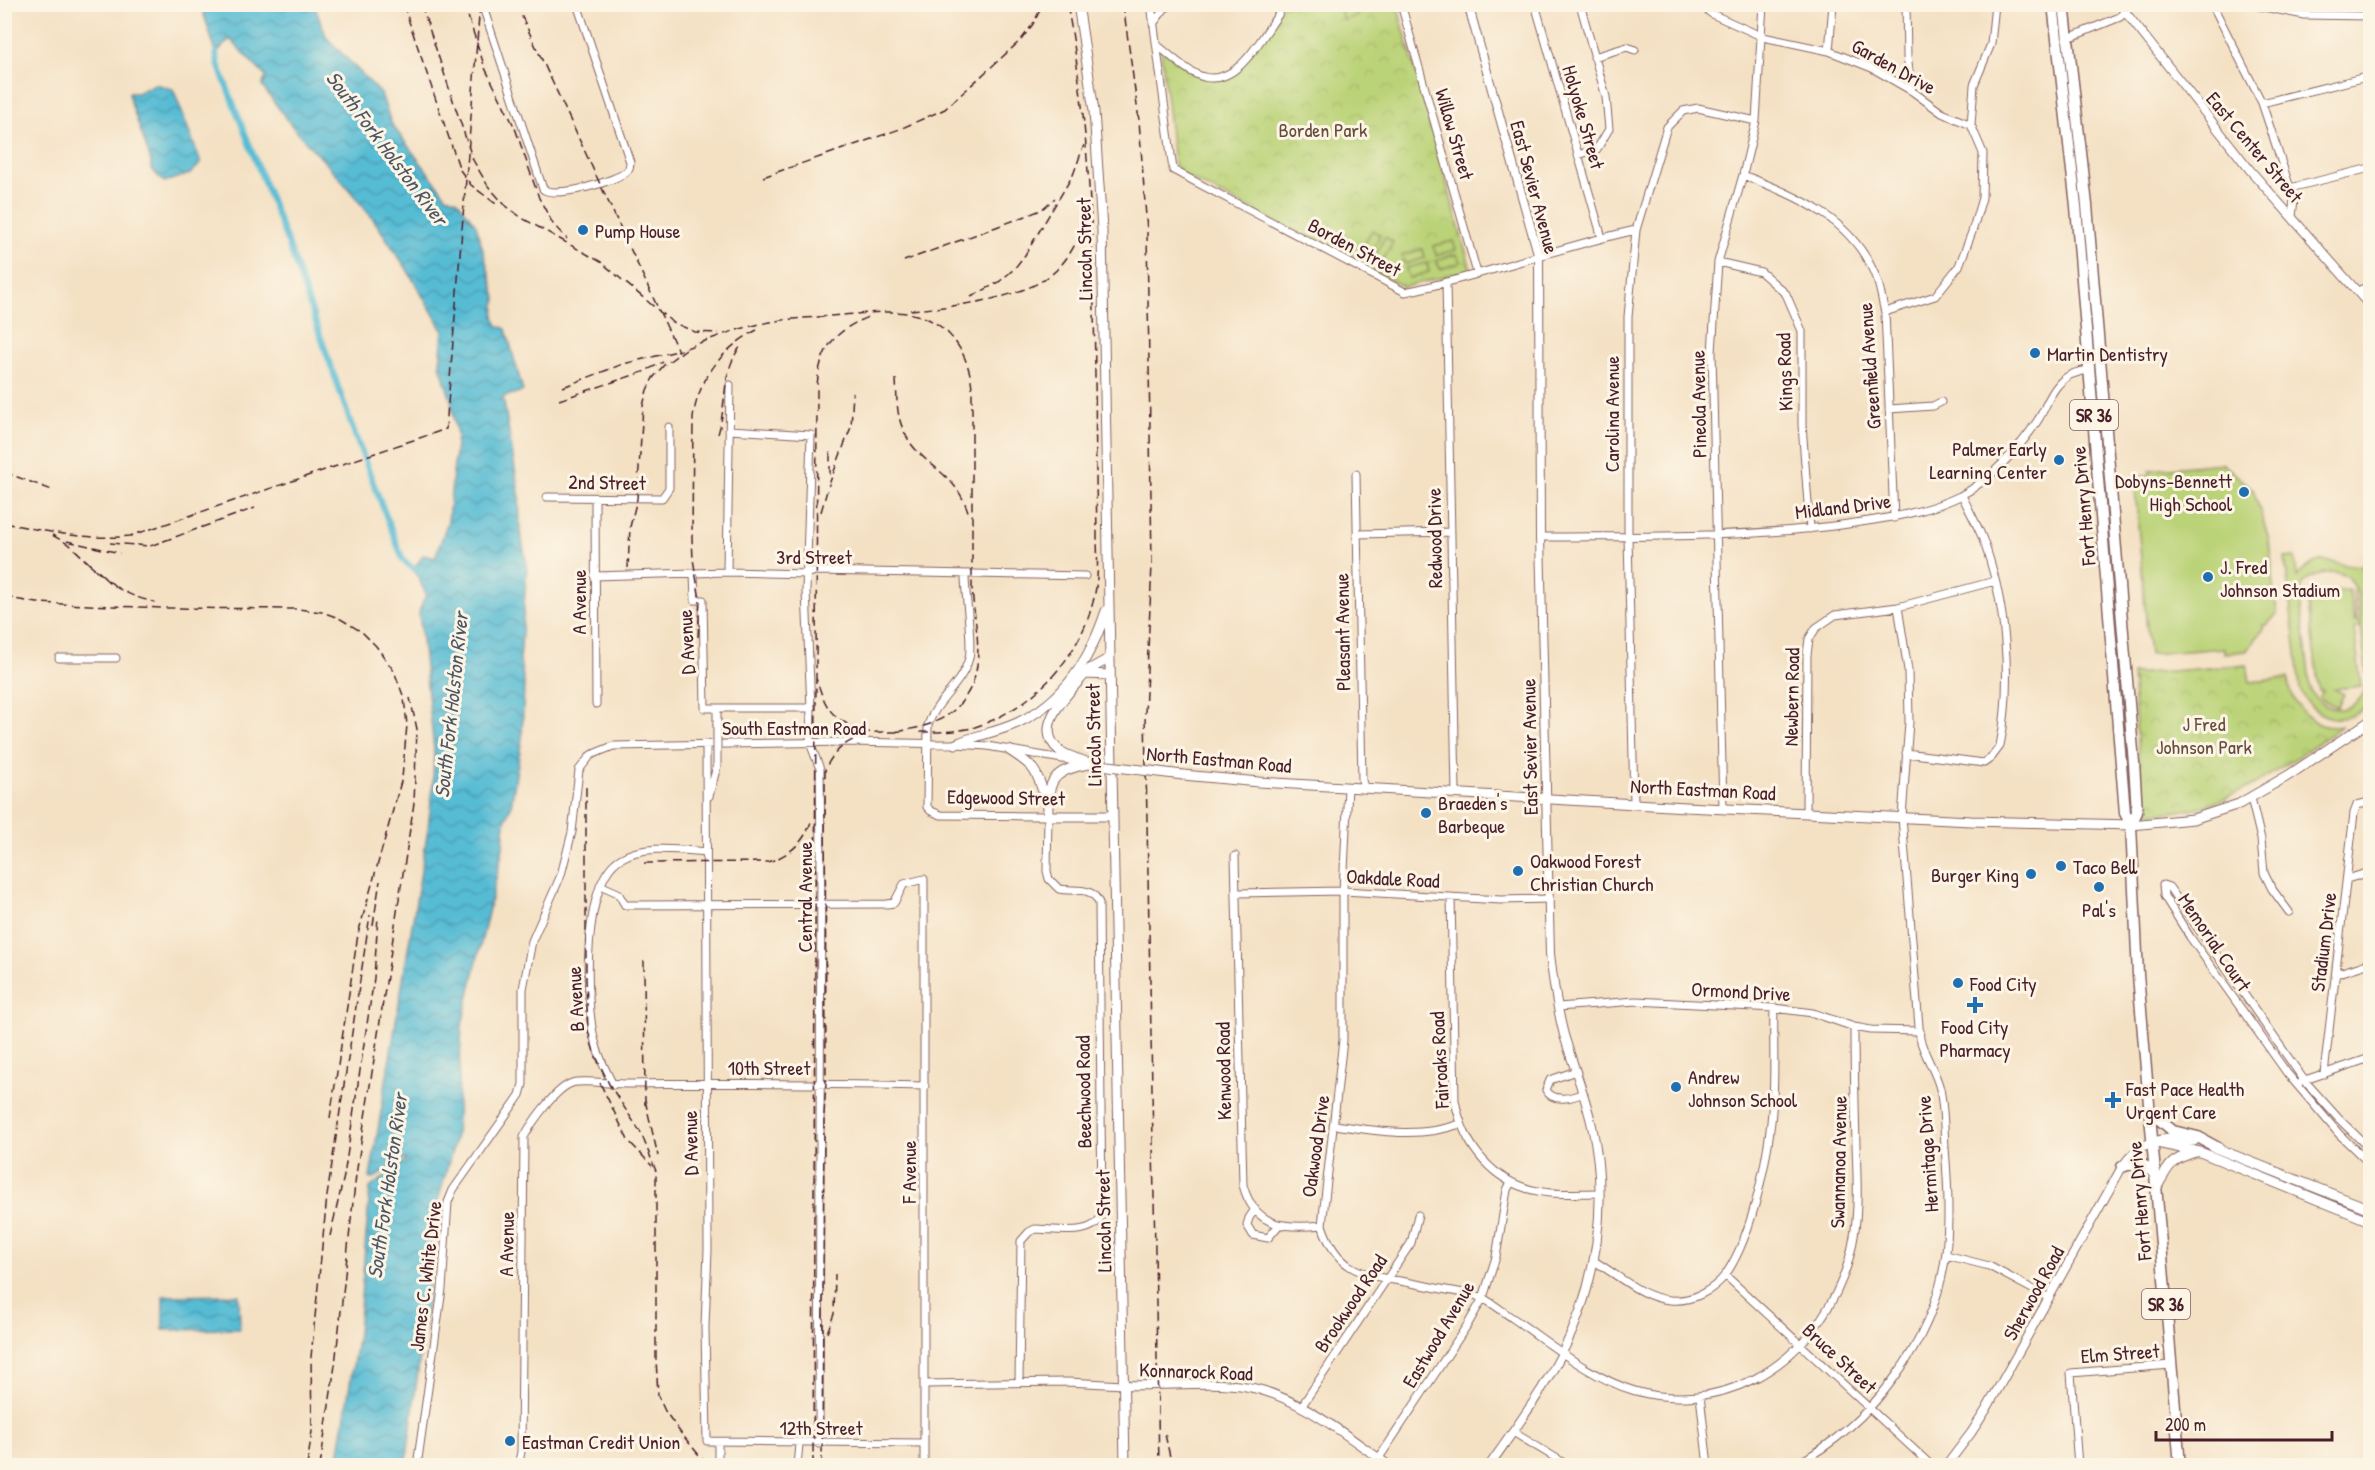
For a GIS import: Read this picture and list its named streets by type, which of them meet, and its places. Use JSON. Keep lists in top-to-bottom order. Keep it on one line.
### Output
{"streets":{"main road":["Lincoln Street","SR 36","Fort Henry Drive","North Eastman Road","Edgewood Street"],"street":["Garden Drive","Holyoke Street","Willow Street","East Center Street","East Sevier Avenue","Borden Street","Greenfield Avenue","Kings Road","Pineola Avenue","Carolina Avenue","2nd Street","Midland Drive","Redwood Drive","3rd Street","A Avenue","Pleasant Avenue","D Avenue","Newbern Road","South Eastman Road","Oakdale Road","Central Avenue","Memorial Court","Stadium Drive","Ormond Drive","B Avenue","Fairoaks Road","10th Street","Kenwood Road","Beechwood Road","Oakwood Drive","Hermitage Drive","Swannanoa Avenue","F Avenue","James C. White Drive","Sherwood Road","Brookwood Road","Eastwood Avenue","Elm Street","Bruce Street","Konnarock Road","12th Street"]},"crossings":[["Garden Drive","Pineola Avenue"],["Holyoke Street","Borden Street"],["Willow Street","Borden Street"],["East Sevier Avenue","Borden Street"],["East Sevier Avenue","Midland Drive"],["East Sevier Avenue","North Eastman Road"],["East Sevier Avenue","Oakdale Road"],["East Sevier Avenue","Ormond Drive"],["East Sevier Avenue","Fairoaks Road"],["East Sevier Avenue","Oakwood Drive"],["East Sevier Avenue","Swannanoa Avenue"],["Borden Street","Carolina Avenue"],["Borden Street","Redwood Drive"],["Lincoln Street","Edgewood Street"],["Lincoln Street","Konnarock Road"],["Greenfield Avenue","Pineola Avenue"],["Greenfield Avenue","Midland Drive"],["Kings Road","Pineola Avenue"],["Kings Road","Midland Drive"],["Pineola Avenue","Carolina Avenue"],["Pineola Avenue","Midland Drive"],["Pineola Avenue","North Eastman Road"],["Carolina Avenue","Midland Drive"],["Carolina Avenue","North Eastman Road"],["2nd Street","A Avenue"],["Midland Drive","Fort Henry Drive"],["Fort Henry Drive","North Eastman Road"],["Fort Henry Drive","Sherwood Road"],["Fort Henry Drive","Elm Street"],["Redwood Drive","North Eastman Road"],["3rd Street","Central Avenue"],["A Avenue","B Avenue"],["A Avenue","10th Street"],["Pleasant Avenue","North Eastman Road"],["D Avenue","South Eastman Road"],["D Avenue","10th Street"],["D Avenue","12th Street"],["Newbern Road","North Eastman Road"],["Newbern Road","Hermitage Drive"],["South Eastman Road","North Eastman Road"],["South Eastman Road","Edgewood Street"],["South Eastman Road","Central Avenue"],["South Eastman Road","James C. White Drive"],["North Eastman Road","Oakwood Drive"],["North Eastman Road","Hermitage Drive"],["Edgewood Street","Beechwood Road"],["Oakdale Road","Fairoaks Road"],["Oakdale Road","Kenwood Road"],["Oakdale Road","Oakwood Drive"],["Central Avenue","10th Street"],["Central Avenue","F Avenue"],["Central Avenue","12th Street"],["Ormond Drive","Hermitage Drive"],["Ormond Drive","Swannanoa Avenue"],["B Avenue","10th Street"],["Fairoaks Road","Eastwood Avenue"],["10th Street","F Avenue"],["Oakwood Drive","Swannanoa Avenue"],["Oakwood Drive","Brookwood Road"],["Oakwood Drive","Eastwood Avenue"],["Hermitage Drive","Bruce Street"],["Swannanoa Avenue","Bruce Street"],["F Avenue","12th Street"],["Brookwood Road","Konnarock Road"],["Eastwood Avenue","Konnarock Road"]],"water":["South Fork Holston River"],"parks":["Borden Park","J Fred Johnson Park"],"places":{"other":["Pump House","Martin Dentistry","Palmer Early Learning Center","Dobyns-Bennett High School","J. Fred Johnson Stadium","Braeden's Barbeque","Taco Bell","Oakwood Forest Christian Church","Burger King","Pal's","Food City","Andrew Johnson School","Eastman Credit Union"],"health":["Food City Pharmacy","Fast Pace Health Urgent Care"]},"scale_bar":"200 m"}
